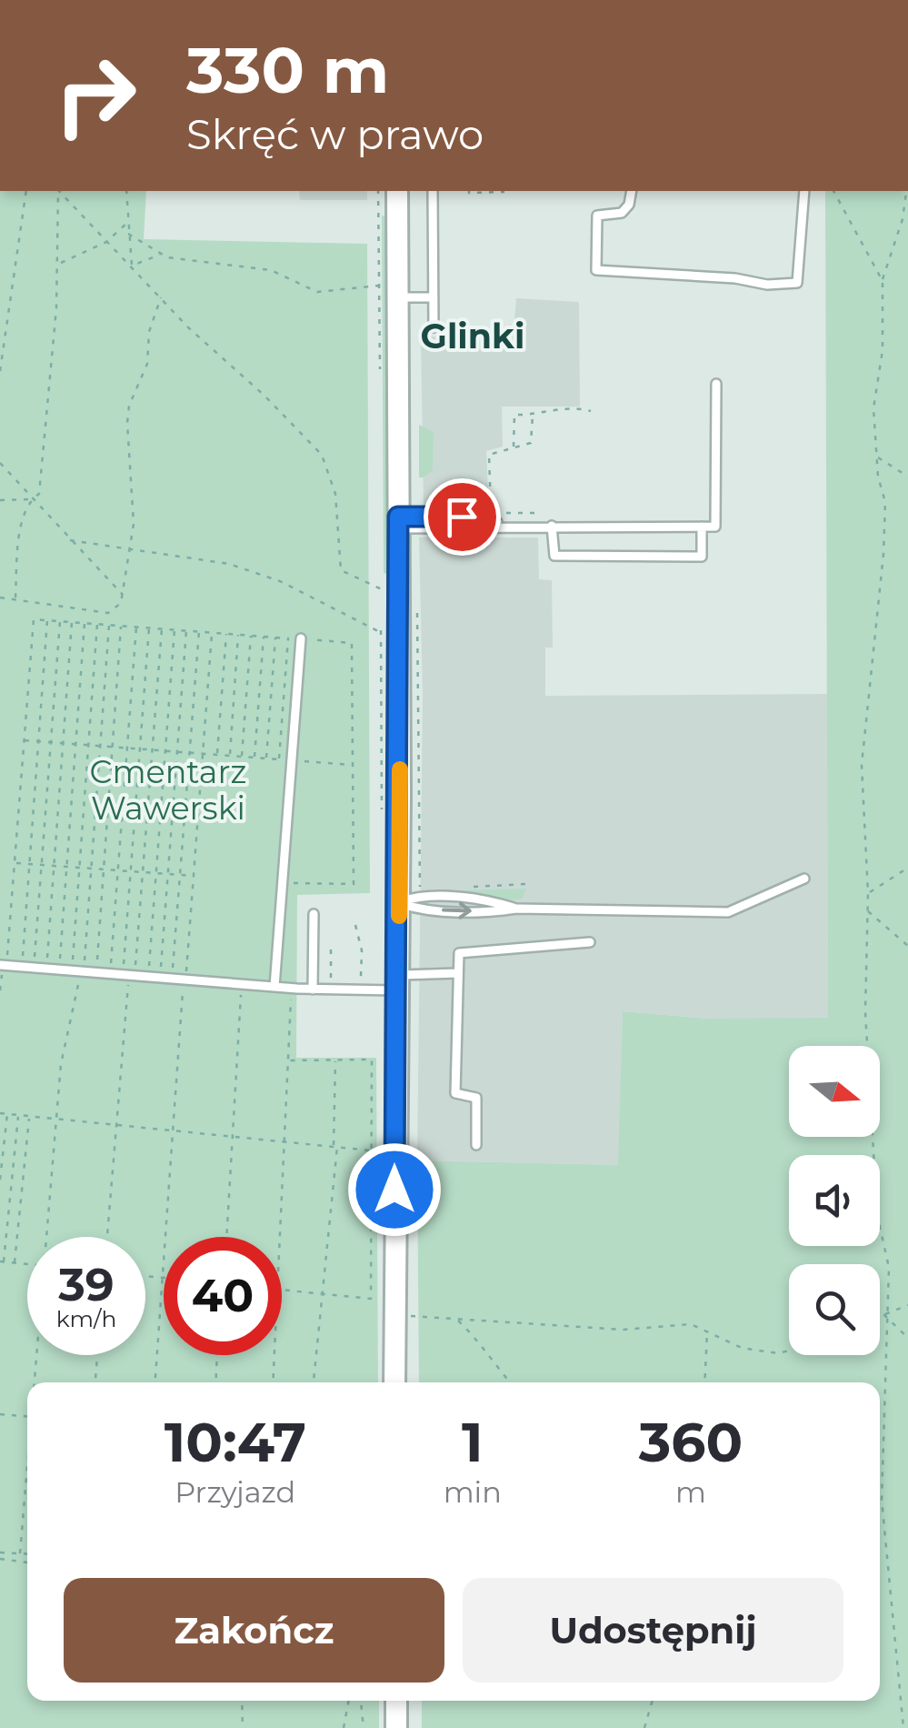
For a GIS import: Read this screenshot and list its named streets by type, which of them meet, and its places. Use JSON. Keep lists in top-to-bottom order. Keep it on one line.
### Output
{"districts":["Glinki"],"parks":["Cmentarz Wawerski"],"north":"right","page":{"turn":["330 m","Skręć w prawo"],"speed":"39 km/h","limit":"40","eta":["10:47","Przyjazd","1","min","360","m"],"buttons":["Zakończ","Udostępnij"]}}
